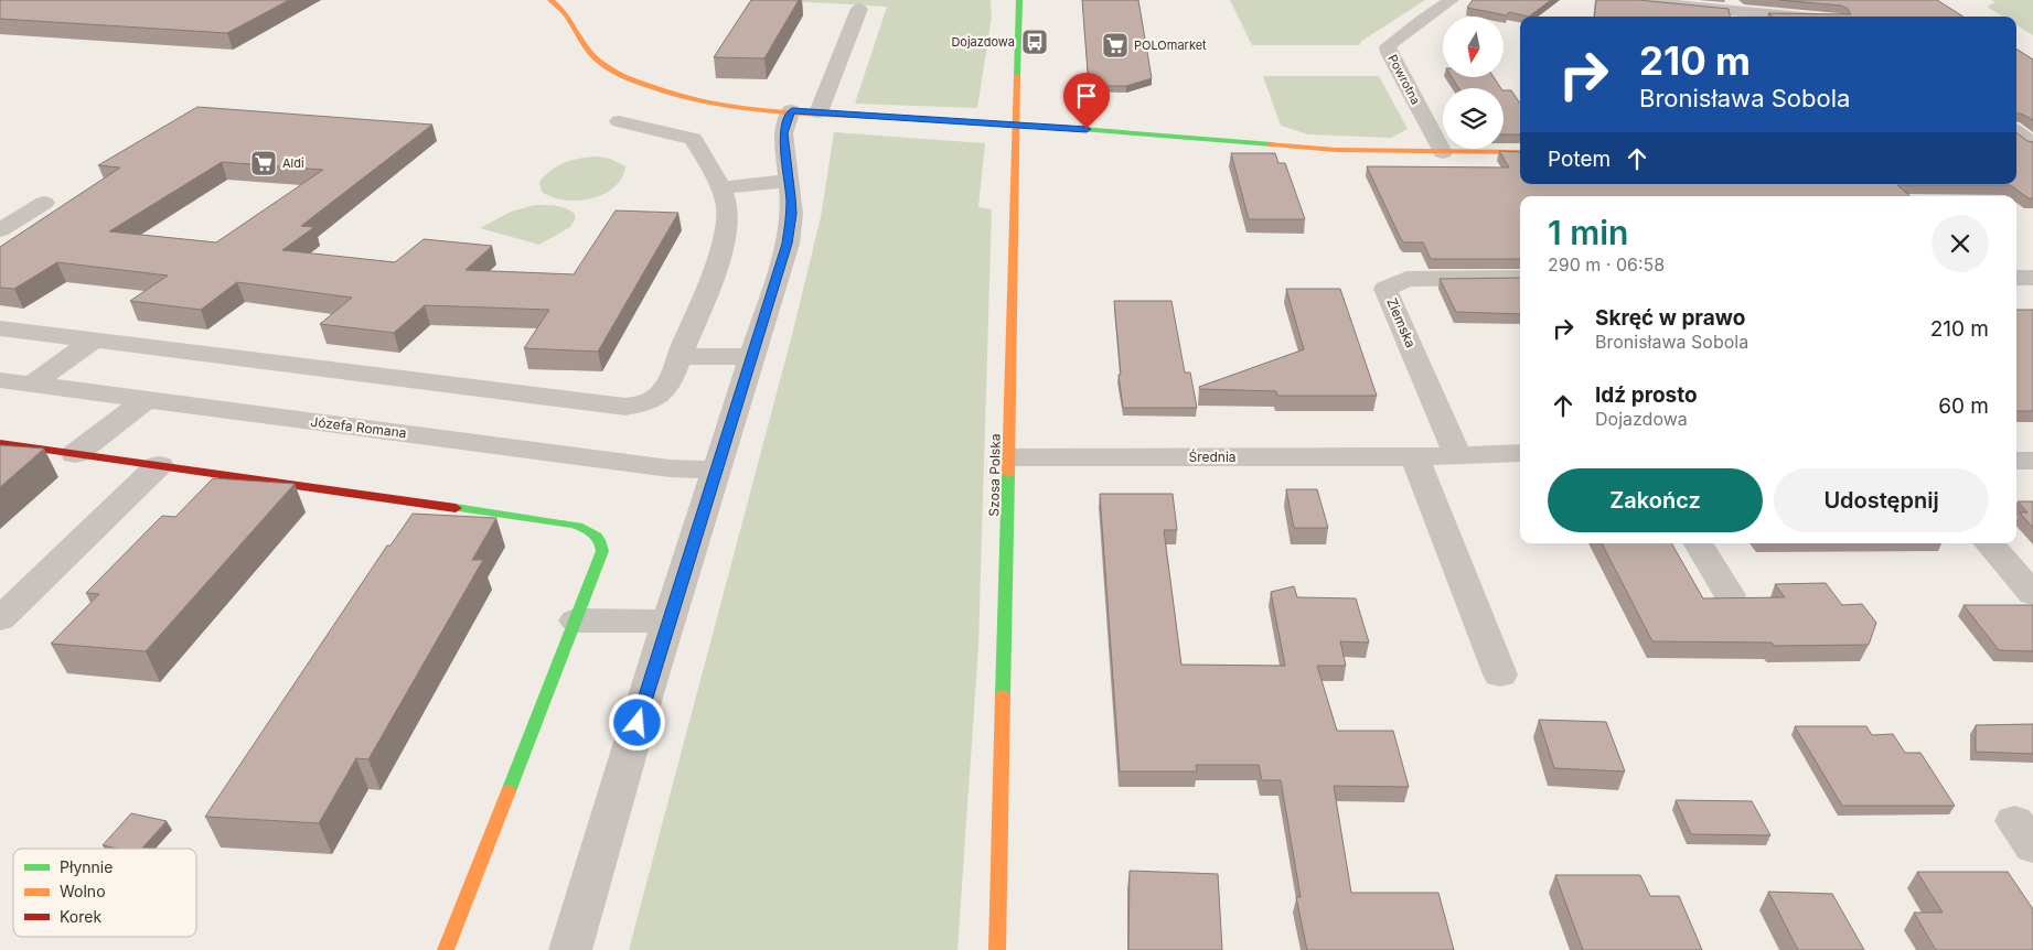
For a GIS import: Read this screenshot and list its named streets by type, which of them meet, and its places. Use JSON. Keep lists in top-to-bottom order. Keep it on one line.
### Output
{"streets":{"street":["Powrotna","Ziemska","Józefa Romana","Średnia","Szosa Polska"]},"crossings":[["Ziemska","Średnia"],["Średnia","Szosa Polska"]],"places":{"bus stop":["Dojazdowa"],"supermarket":["POLOmarket","Aldi"]},"legend":["Płynnie","Wolno","Korek"],"north":"bottom","page":{"turn":["210 m","Bronisława Sobola"],"then":"Potem","heading":["1 min","290 m · 06:58"],"list":[{"name":"Skręć w prawo","note":"Bronisława Sobola","value":"210 m"},{"name":"Idź prosto","note":"Dojazdowa","value":"60 m"}],"buttons":["Zakończ","Udostępnij"]}}
